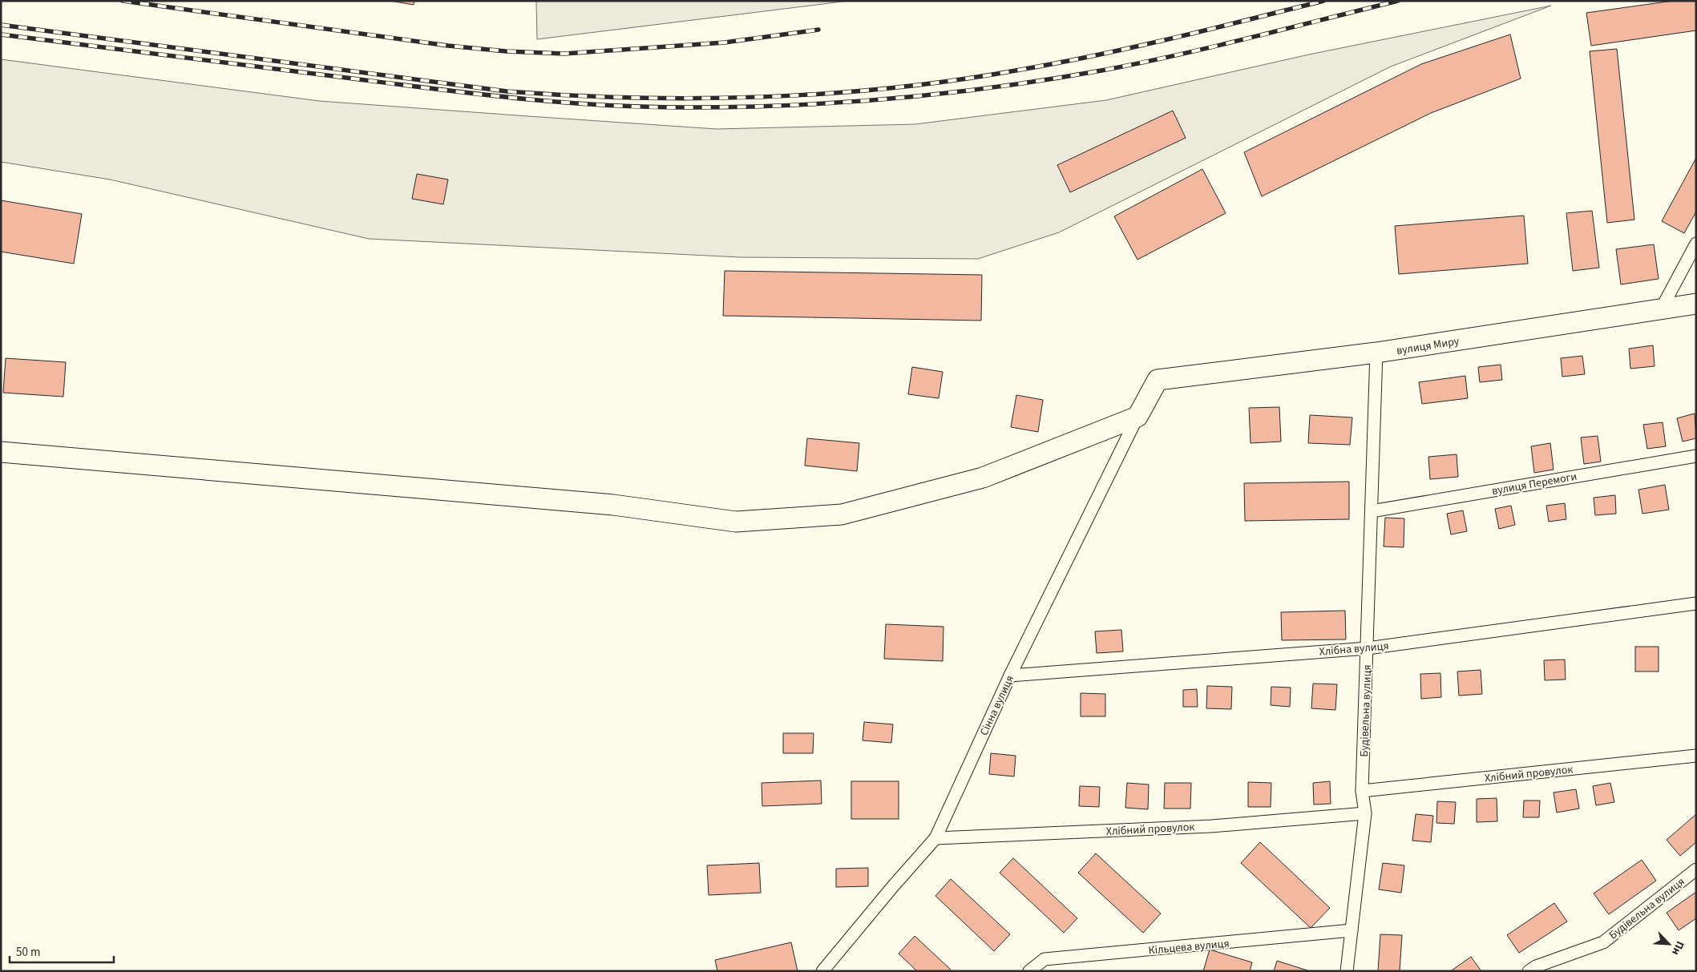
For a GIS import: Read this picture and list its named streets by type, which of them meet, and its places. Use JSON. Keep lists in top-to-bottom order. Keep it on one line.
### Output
{"streets":{"main road":["вулиця Миру"],"street":["вулиця Перемоги","Хлібна вулиця","Сінна вулиця","Будівельна вулиця","Хлібний провулок","Кільцева вулиця"]},"crossings":[["вулиця Миру","Сінна вулиця"],["вулиця Миру","Будівельна вулиця"],["вулиця Перемоги","Будівельна вулиця"],["Хлібна вулиця","Сінна вулиця"],["Хлібна вулиця","Будівельна вулиця"],["Сінна вулиця","Хлібний провулок"],["Будівельна вулиця","Хлібний провулок"],["Будівельна вулиця","Кільцева вулиця"]],"scale_bar":"50 m","north":"bottom right"}
